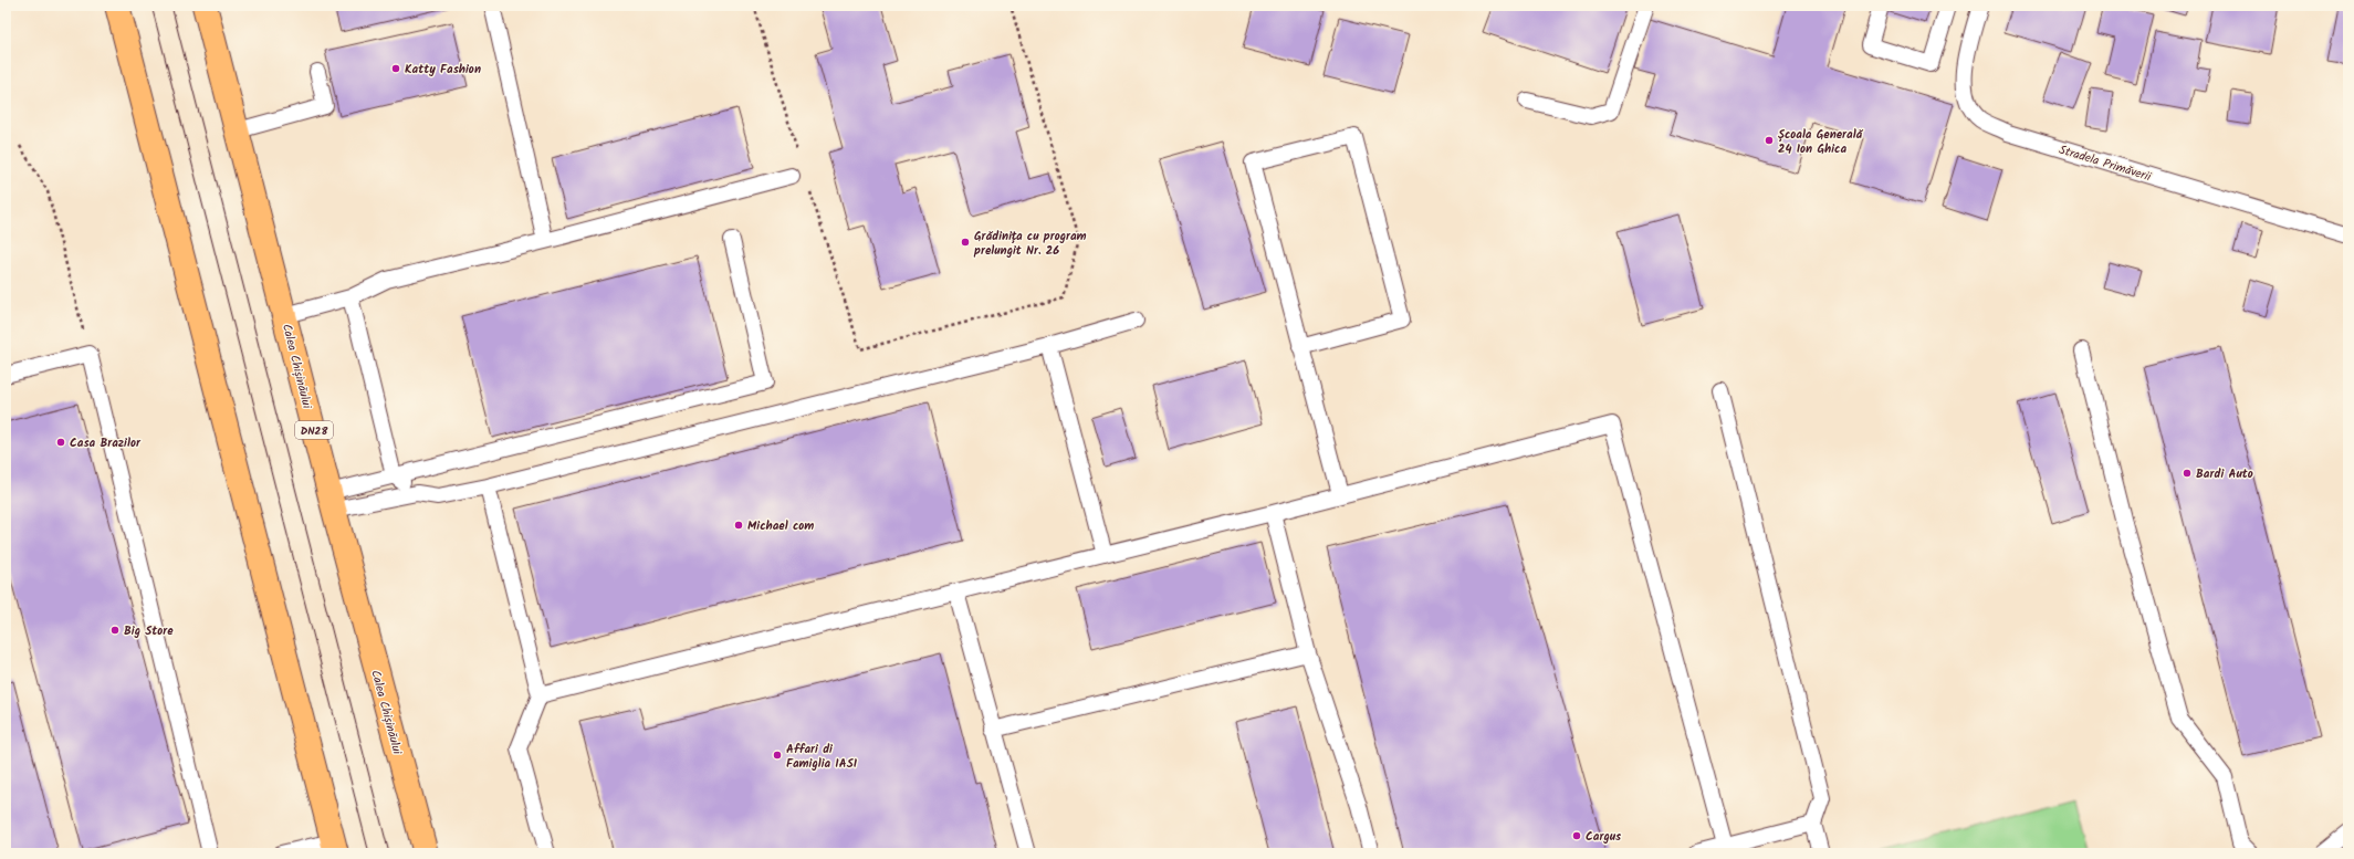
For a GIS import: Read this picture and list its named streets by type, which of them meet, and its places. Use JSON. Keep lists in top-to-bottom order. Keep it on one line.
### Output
{"streets":{"main road":["Calea Chișinăului","DN28"],"lane":["Stradela Primăverii"]},"places":["Katty Fashion","Școala Generală 24 Ion Ghica","Grădinița cu program prelungit Nr. 26","Casa Brazilor","Bardi Auto","Michael com","Big Store","Affari di Famiglia IASI","Cargus"]}
